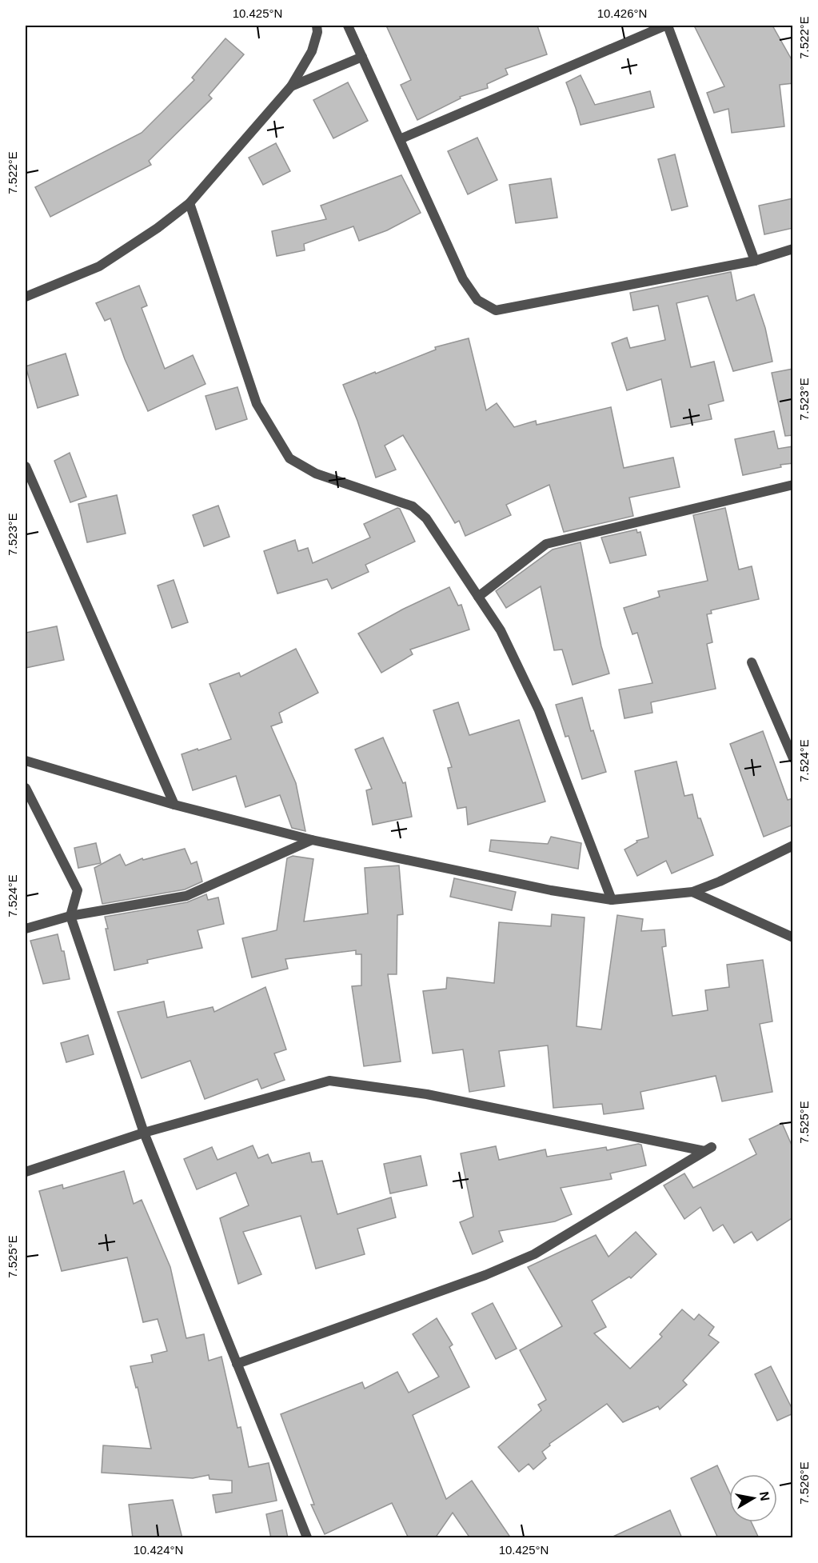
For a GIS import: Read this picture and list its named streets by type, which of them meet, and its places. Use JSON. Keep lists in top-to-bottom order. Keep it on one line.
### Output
{"north":"right","coordinates":["10.425°N","10.426°N","7.522°E","7.523°E","7.524°E","7.525°E","7.526°E","10.424°N"]}
